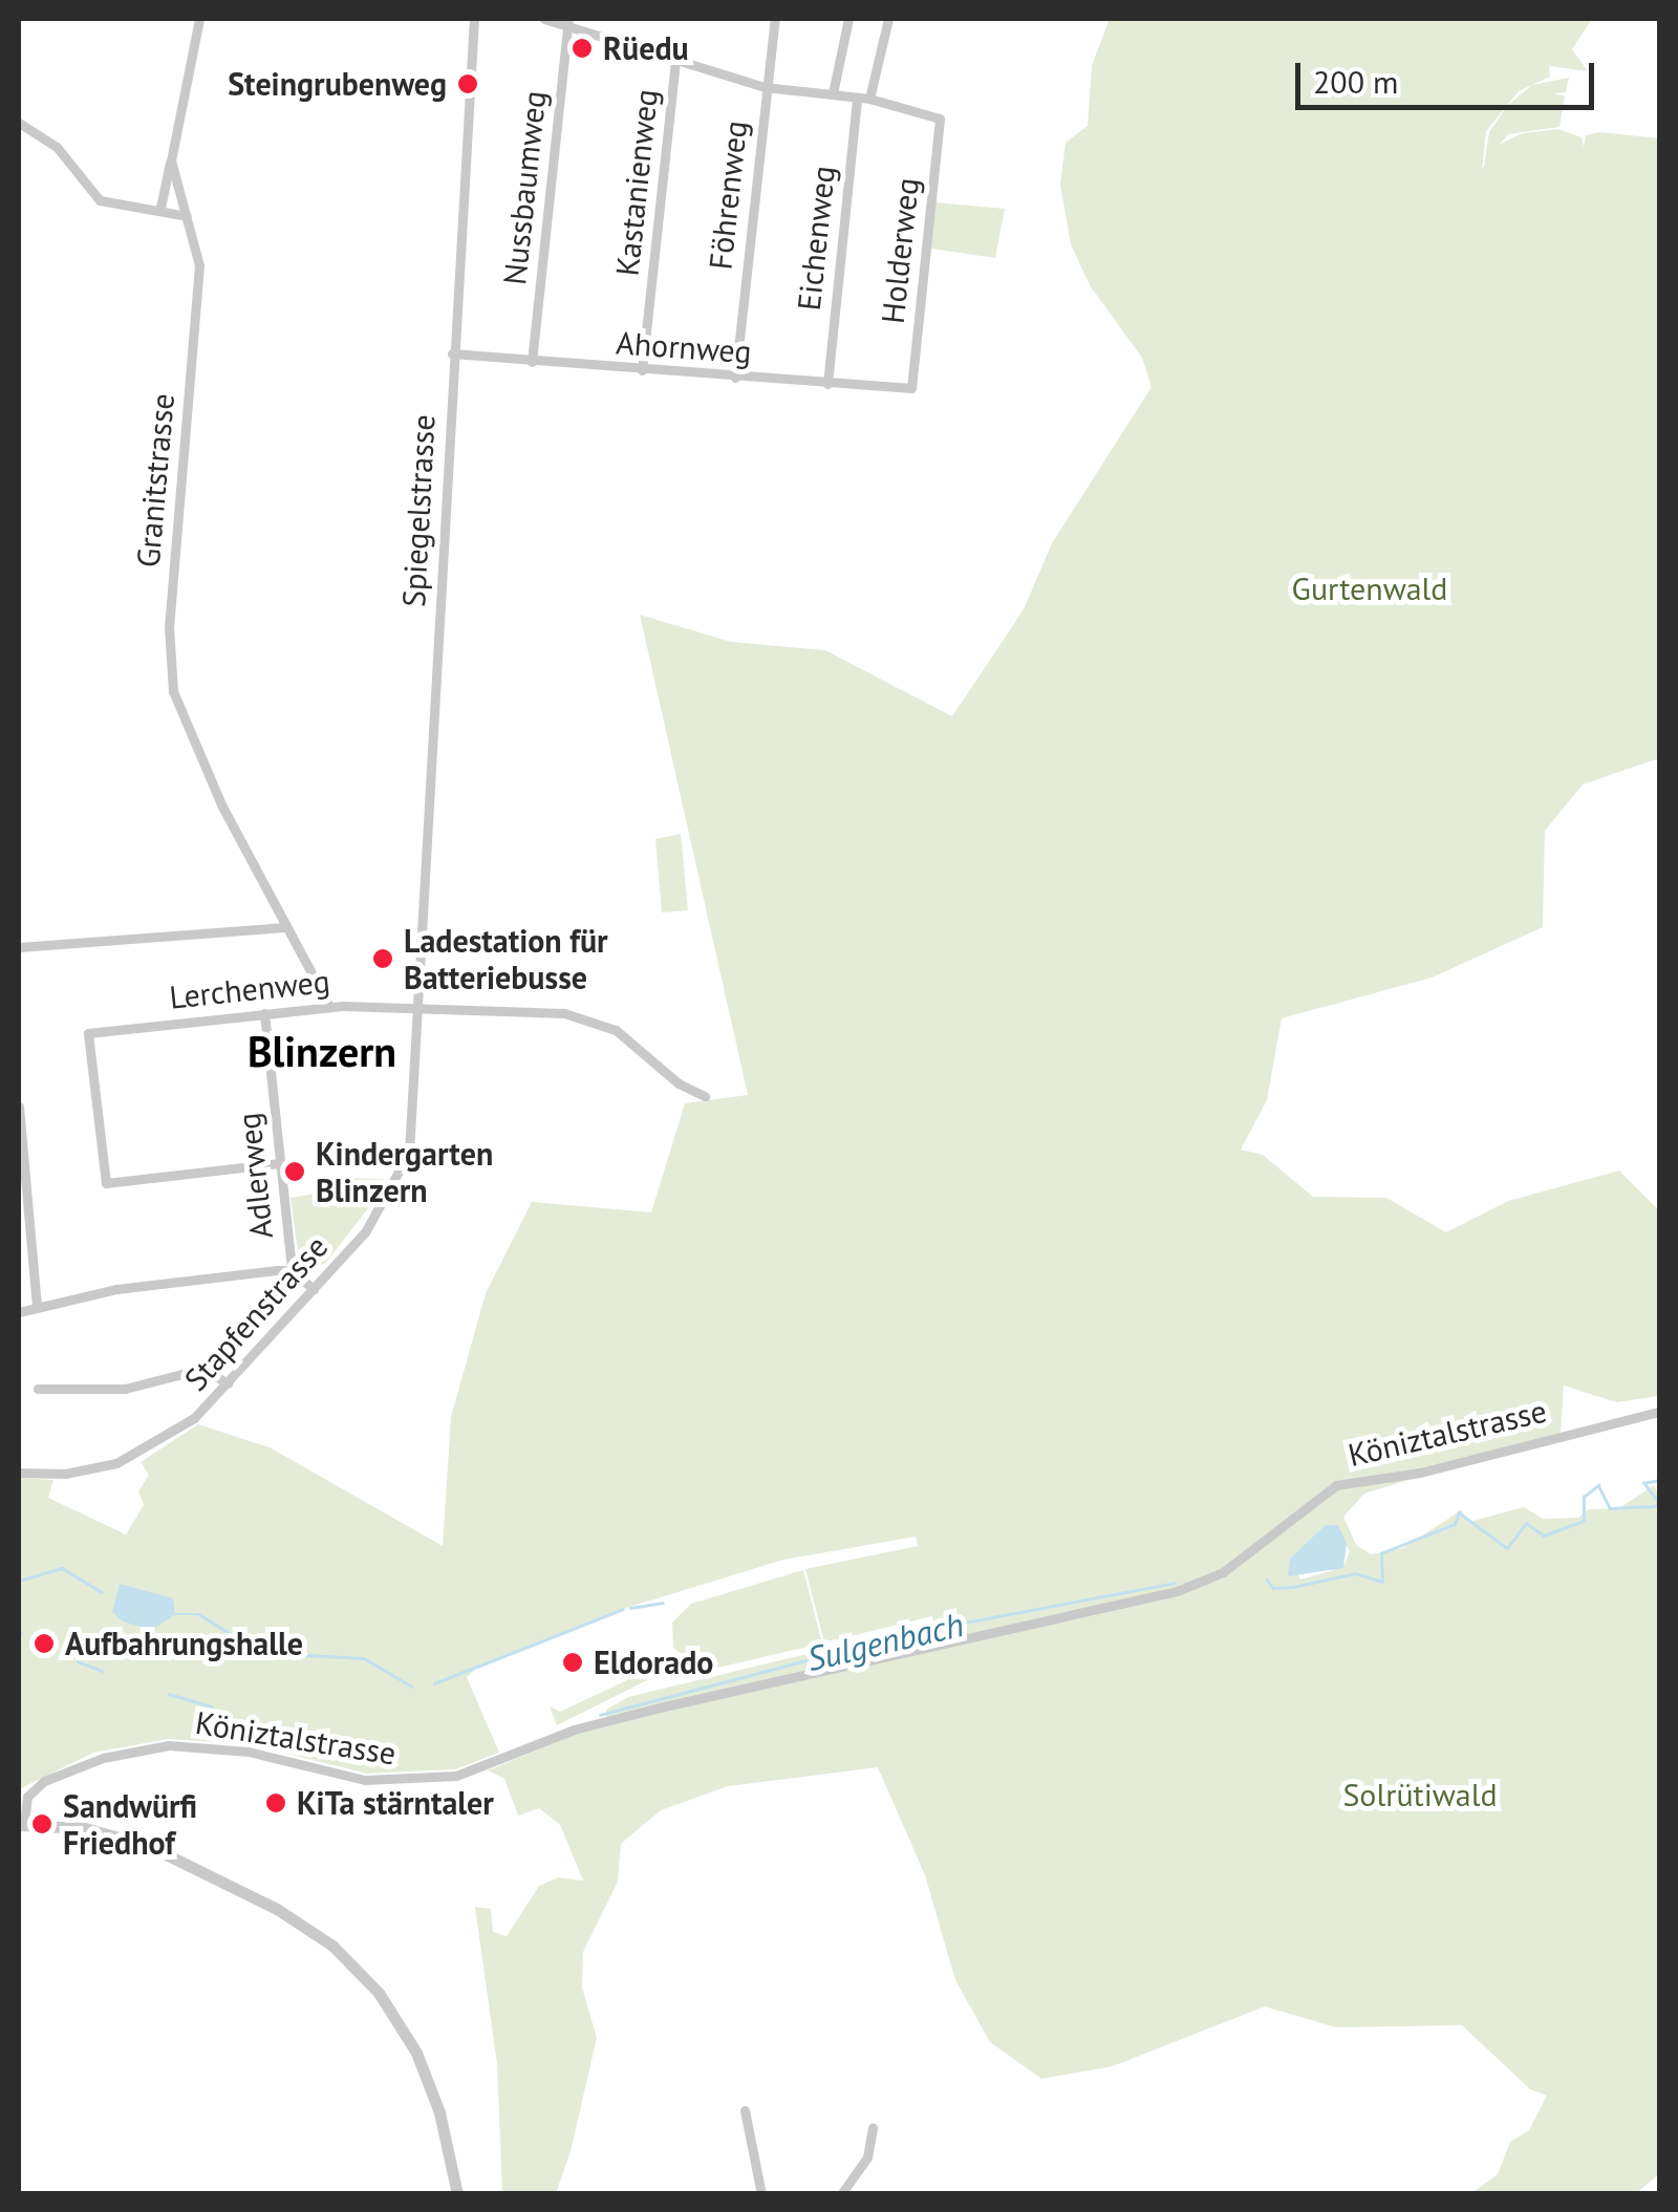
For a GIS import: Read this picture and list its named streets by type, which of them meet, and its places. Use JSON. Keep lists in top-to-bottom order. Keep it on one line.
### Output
{"streets":{"street":["Kastanienweg","Nussbaumweg","Föhrenweg","Eichenweg","Holderweg","Ahornweg","Granitstrasse","Spiegelstrasse","Lerchenweg","Adlerweg","Stapfenstrasse","Köniztalstrasse"]},"crossings":[["Kastanienweg","Ahornweg"],["Nussbaumweg","Ahornweg"],["Föhrenweg","Ahornweg"],["Eichenweg","Ahornweg"],["Holderweg","Ahornweg"],["Ahornweg","Spiegelstrasse"],["Granitstrasse","Lerchenweg"],["Spiegelstrasse","Lerchenweg"],["Spiegelstrasse","Stapfenstrasse"],["Lerchenweg","Adlerweg"],["Lerchenweg","Stapfenstrasse"]],"districts":["Blinzern"],"water":["Sulgenbach"],"parks":["Gurtenwald","Solrütiwald"],"places":["Rüedu","Steingrubenweg","Ladestation für Batteriebusse","Kindergarten Blinzern","Aufbahrungshalle","Eldorado","KiTa stärntaler","Sandwürfi Friedhof"],"scale_bar":"200 m"}
